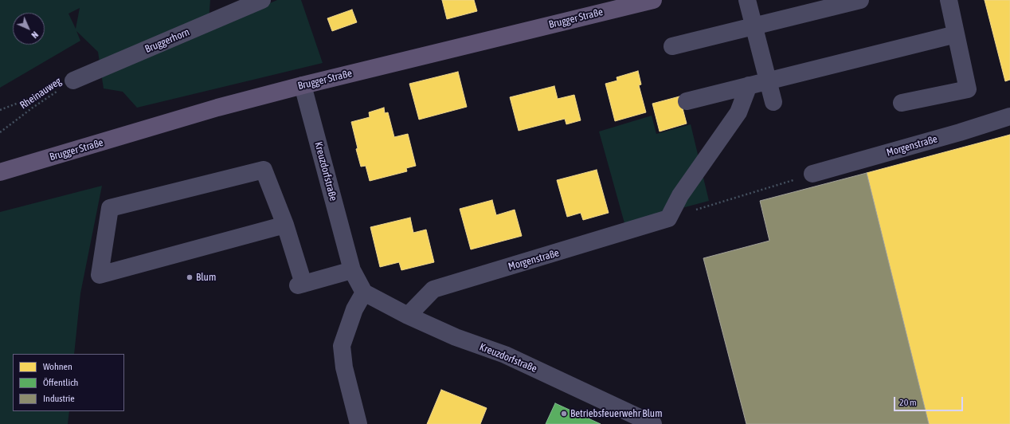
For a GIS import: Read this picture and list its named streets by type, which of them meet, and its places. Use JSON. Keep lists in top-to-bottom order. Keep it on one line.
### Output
{"streets":{"main road":["Brugger Straße"],"street":["Bruggerhorn","Morgenstraße","Kreuzdorfstraße"],"path":["Rheinauweg"]},"crossings":[["Brugger Straße","Kreuzdorfstraße"],["Bruggerhorn","Rheinauweg"],["Morgenstraße","Kreuzdorfstraße"]],"places":["Blum","Betriebsfeuerwehr Blum"],"legend":["Wohnen","Öffentlich","Industrie"],"scale_bar":"20 m","north":"bottom right"}
